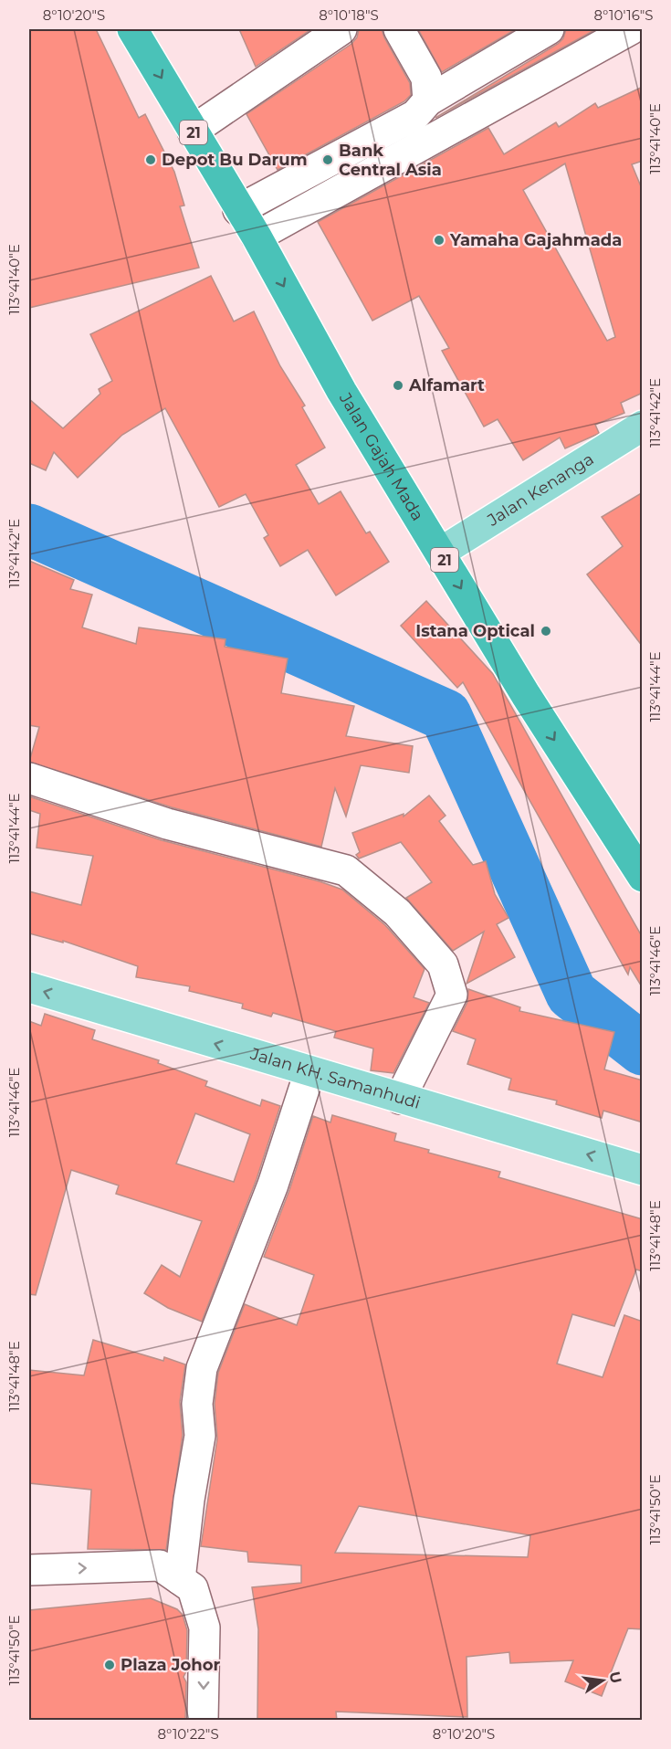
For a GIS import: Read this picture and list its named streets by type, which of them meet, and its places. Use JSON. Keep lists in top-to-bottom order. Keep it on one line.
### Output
{"streets":{"highway":["21","Jalan Gajah Mada"],"main road":["Jalan Kenanga","Jalan KH. Samanhudi"]},"crossings":[["Jalan Gajah Mada","Jalan Kenanga"]],"one_way":["Jalan Gajah Mada","Jalan KH. Samanhudi"],"places":["Depot Bu Darum","Bank Central Asia","Yamaha Gajahmada","Alfamart","Istana Optical","Plaza Johor"],"north":"right","coordinates":["8°10'20\"S","8°10'18\"S","8°10'16\"S","113°41'40\"E","113°41'42\"E","113°41'44\"E","113°41'46\"E","113°41'48\"E","113°41'50\"E","8°10'22\"S"]}
